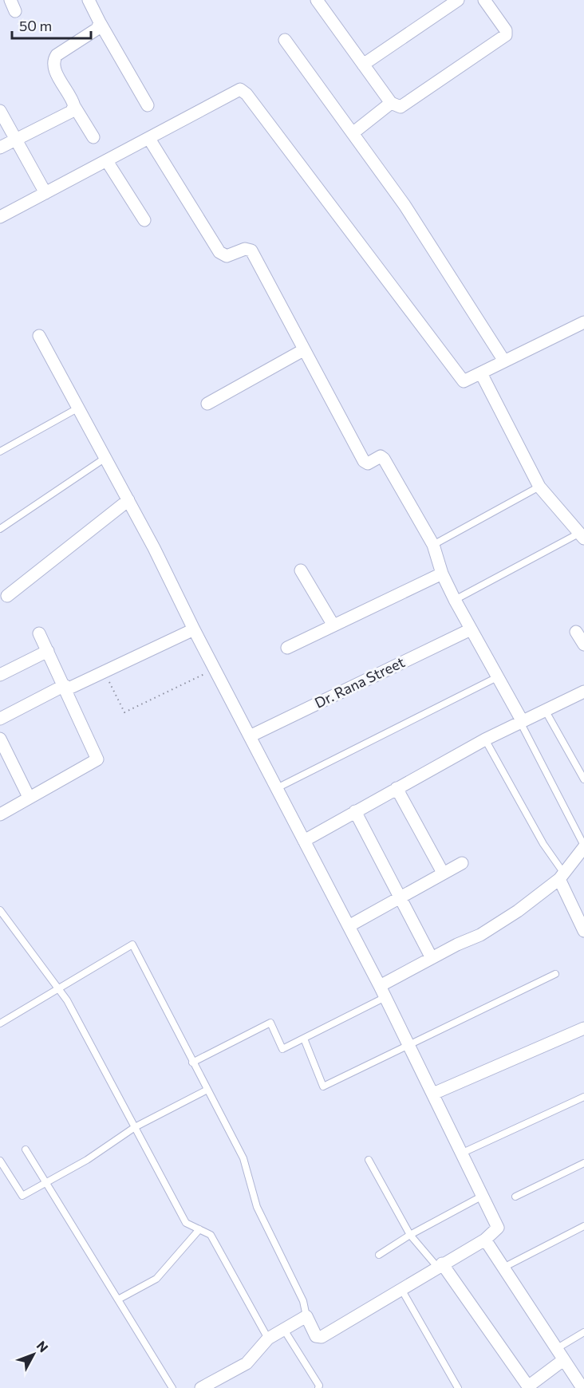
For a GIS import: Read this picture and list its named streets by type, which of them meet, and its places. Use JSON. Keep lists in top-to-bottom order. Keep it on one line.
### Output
{"streets":{"street":["Dr. Rana Street"]},"scale_bar":"50 m","north":"top right"}
